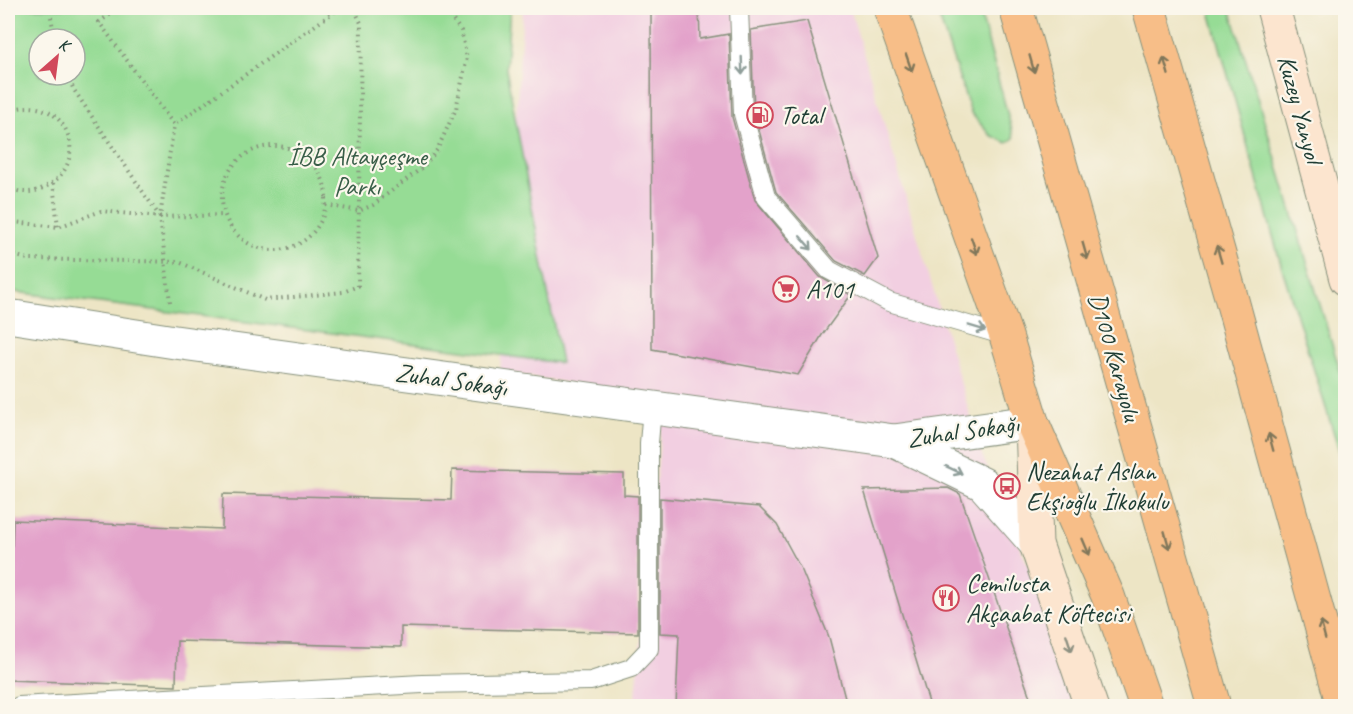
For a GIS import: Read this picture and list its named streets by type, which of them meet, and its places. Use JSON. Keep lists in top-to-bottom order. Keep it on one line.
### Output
{"streets":{"highway":["D100 Karayolu"],"main road":["Kuzey Yanyol"],"street":["Zuhal Sokağı"]},"parks":["İBB Altayçeşme Parkı"],"places":{"fuel station":["Total"],"supermarket":["A101"],"bus stop":["Nezahat Aslan Ekşioğlu İlkokulu"],"restaurant":["Cemilusta Akçaabat Köftecisi"]},"north":"top right"}
